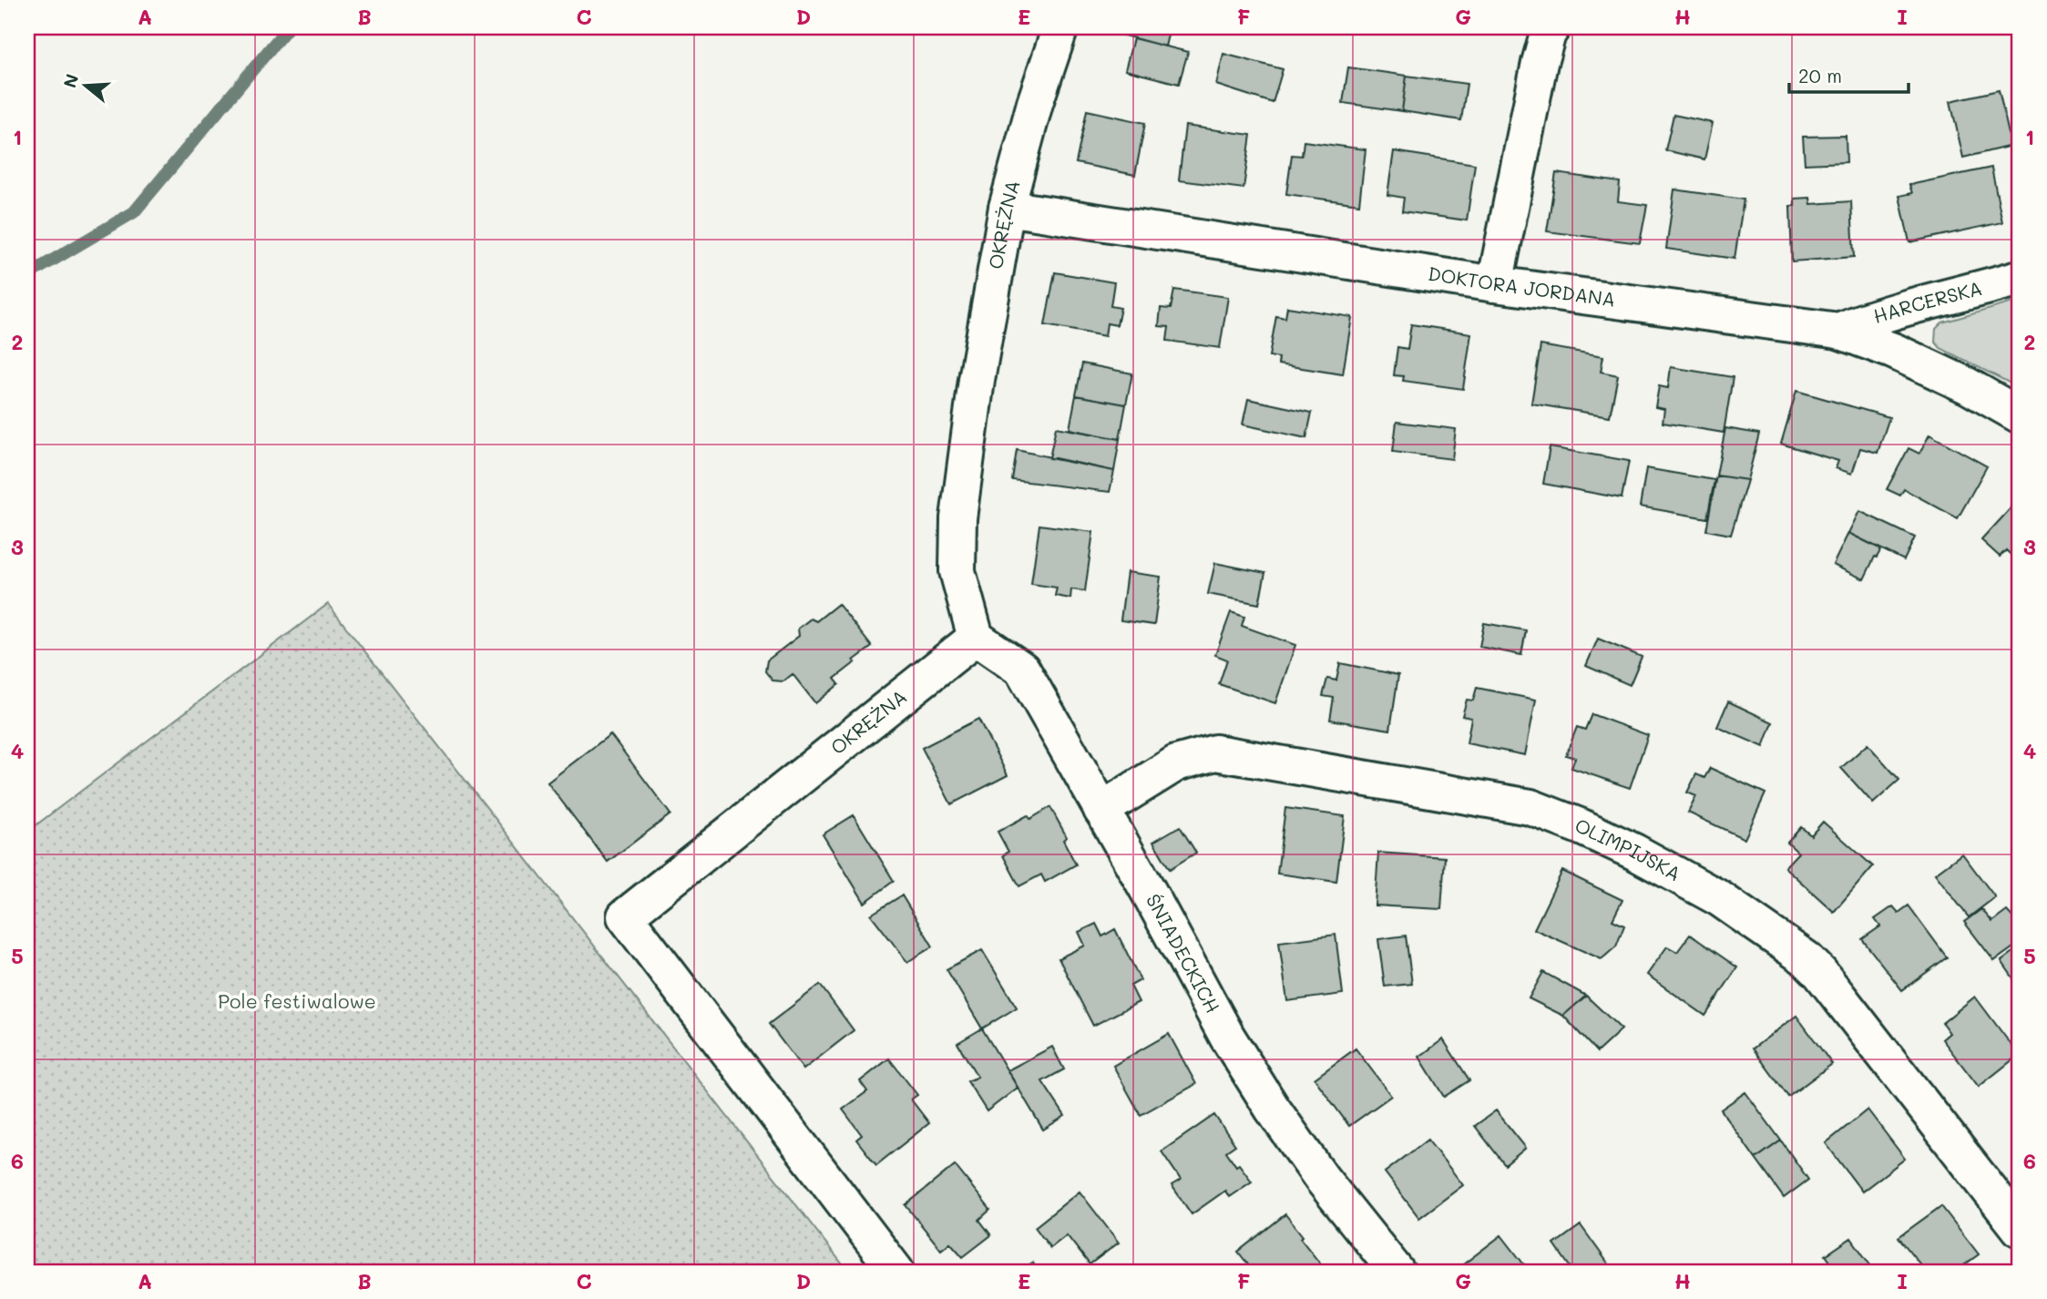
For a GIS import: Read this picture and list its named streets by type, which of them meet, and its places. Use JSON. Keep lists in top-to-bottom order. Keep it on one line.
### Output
{"streets":{"street":["OKRĘŻNA","DOKTORA JORDANA","HARCERSKA","OLIMPIJSKA","ŚNIADECKICH"]},"crossings":[["OKRĘŻNA","DOKTORA JORDANA"],["OKRĘŻNA","ŚNIADECKICH"],["DOKTORA JORDANA","HARCERSKA"],["OLIMPIJSKA","ŚNIADECKICH"]],"parks":["Pole festiwalowe"],"scale_bar":"20 m","north":"left","grid":{"columns":["A","B","C","D","E","F","G","H","I"],"rows":["1","2","3","4","5","6"]}}
